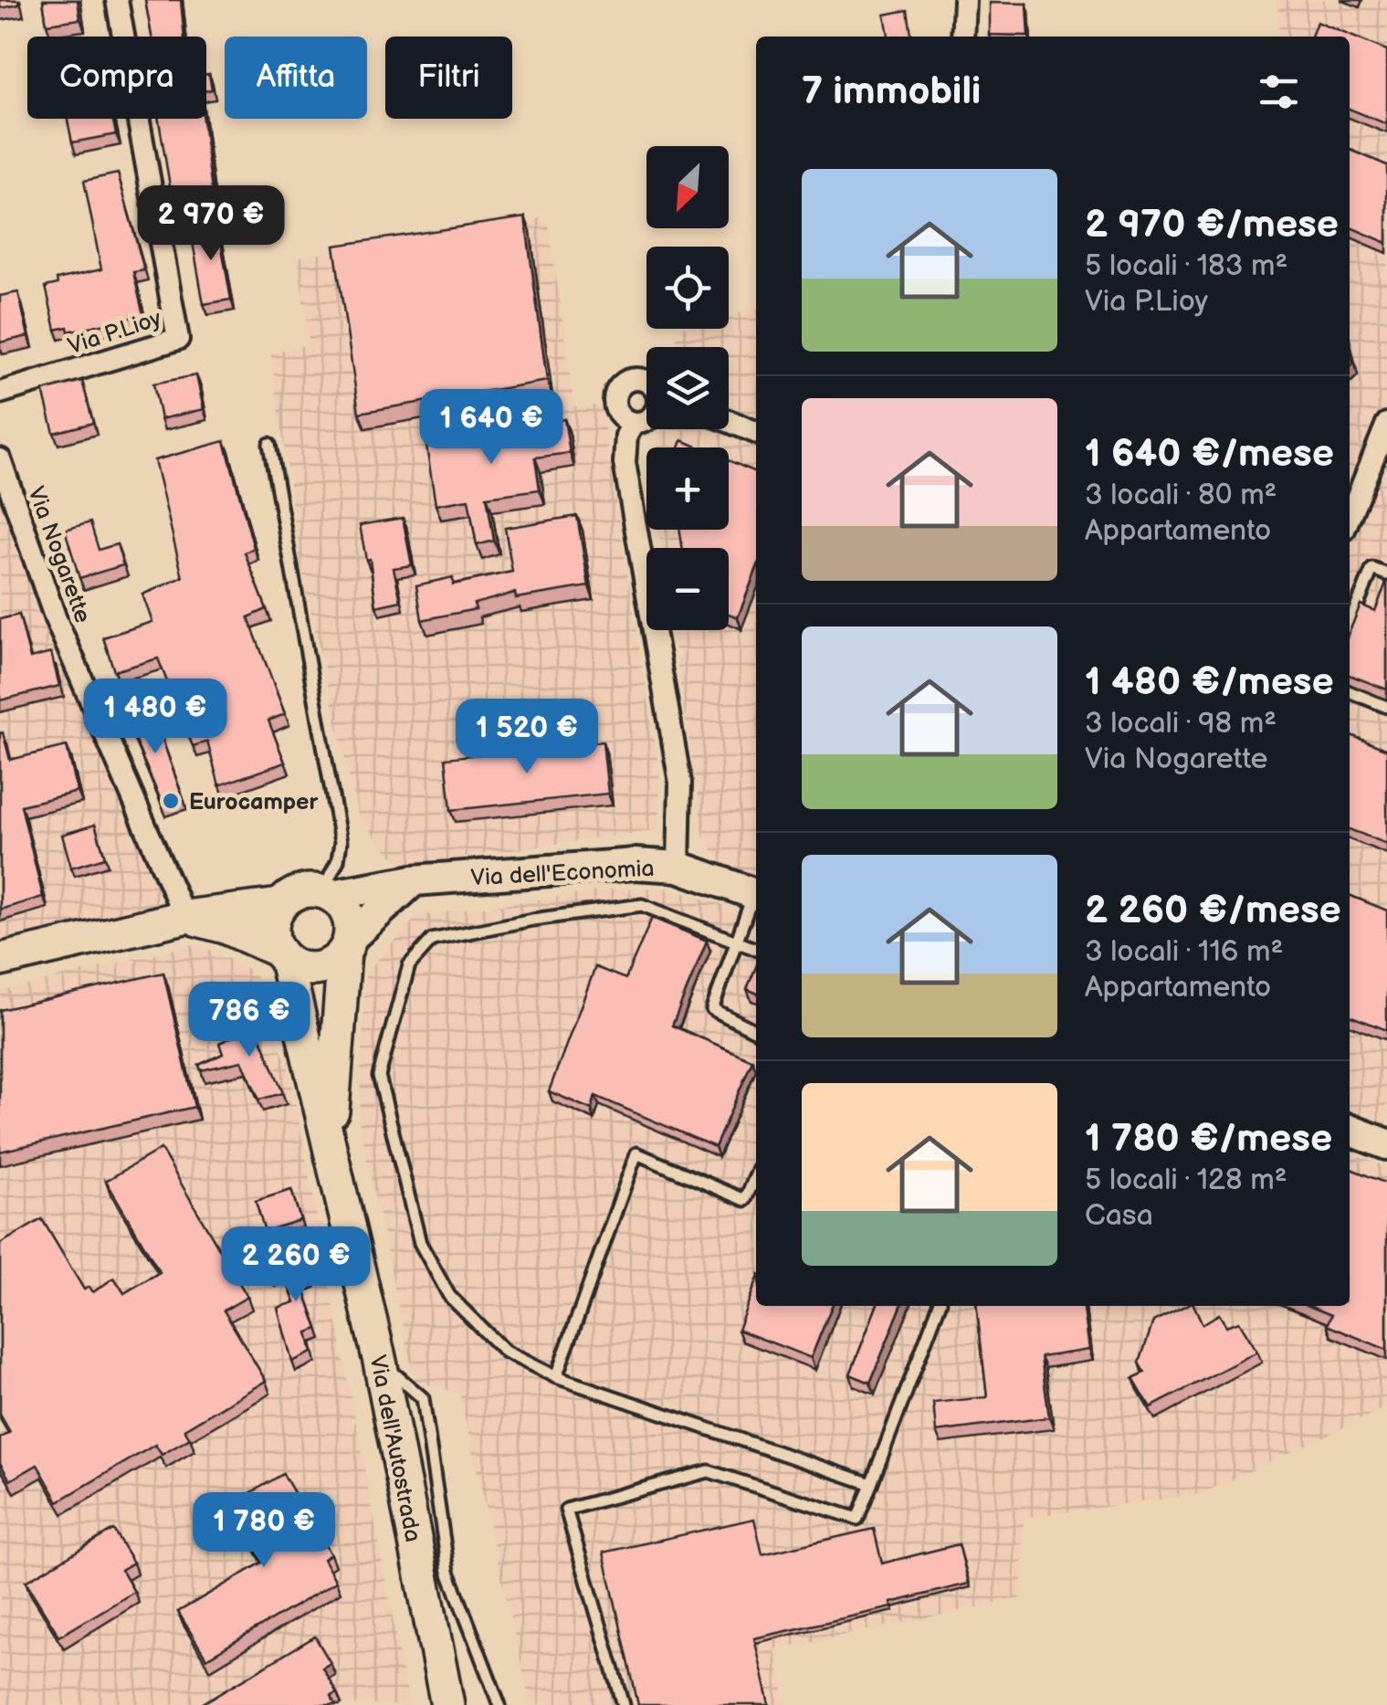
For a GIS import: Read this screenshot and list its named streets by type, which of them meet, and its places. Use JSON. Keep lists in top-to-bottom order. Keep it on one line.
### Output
{"streets":{"main road":["Via dell'Economia","Via dell'Autostrada"],"street":["Via P.Lioy","Via Nogarette"]},"crossings":[["Via dell'Economia","Via dell'Autostrada"]],"places":["Eurocamper"],"north":"bottom left","page":{"chip":["Compra","Affitta","Filtri"],"heading":"7 immobili","map_buttons":["+","−"],"list":[{"name":"2 970 €/mese","note":"5 locali · 183 m² · Via P.Lioy"},{"name":"1 640 €/mese","note":"3 locali · 80 m² · Appartamento"},{"name":"1 480 €/mese","note":"3 locali · 98 m² · Via Nogarette"},{"name":"2 260 €/mese","note":"3 locali · 116 m² · Appartamento"},{"name":"1 780 €/mese","note":"5 locali · 128 m² · Casa"}],"price":["2 970 €","1 640 €","1 480 €","1 520 €","786 €","2 260 €","1 780 €"]}}
